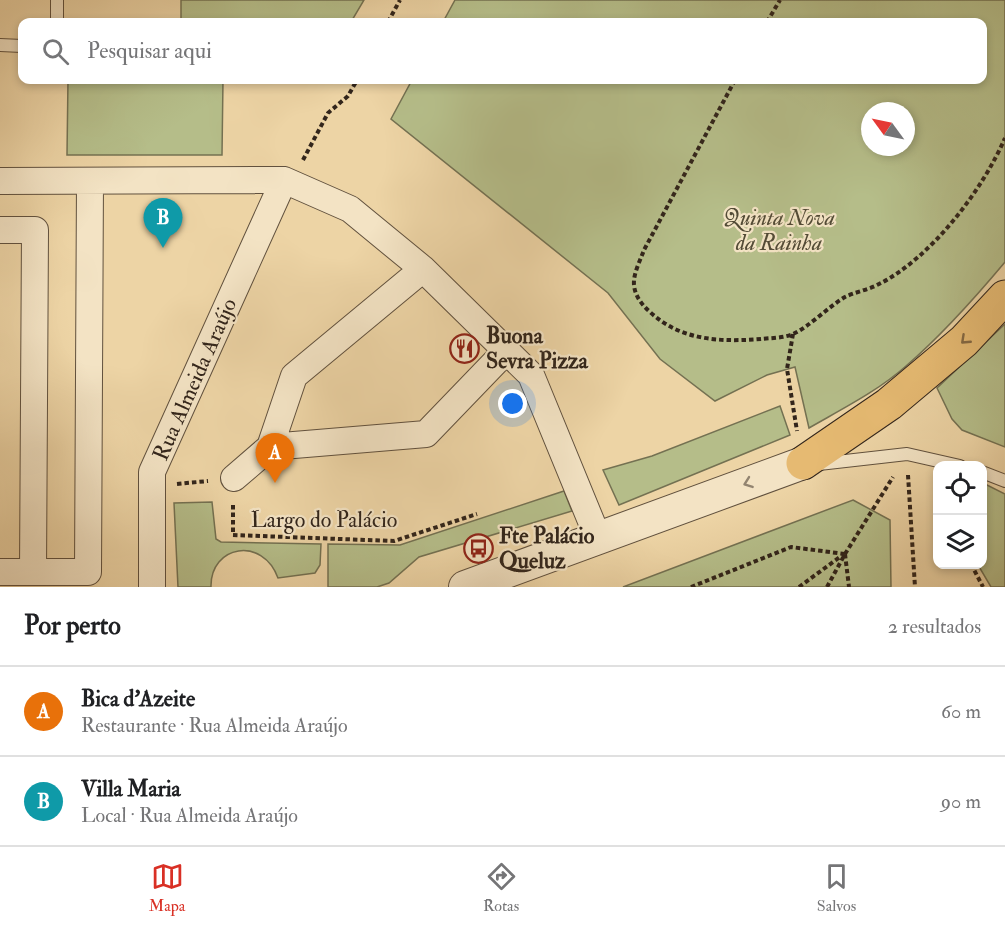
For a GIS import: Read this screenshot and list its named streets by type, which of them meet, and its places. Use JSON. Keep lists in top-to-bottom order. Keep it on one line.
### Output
{"streets":{"street":["Rua Almeida Araújo"],"path":["Largo do Palácio"]},"crossings":[["Rua Almeida Araújo","Largo do Palácio"]],"parks":["Quinta Nova da Rainha"],"places":{"restaurant":["Buona Sevra Pizza"],"bus stop":["Fte Palácio Queluz"]},"north":"top left","page":{"search":"Pesquisar aqui","pins":["B","A"],"heading":["Por perto","2 resultados"],"list":[{"mark":"A","name":"Bica d'Azeite","note":"Restaurante · Rua Almeida Araújo","value":"60 m"},{"mark":"B","name":"Villa Maria","note":"Local · Rua Almeida Araújo","value":"90 m"}],"nav":["Mapa","Rotas","Salvos"]}}
